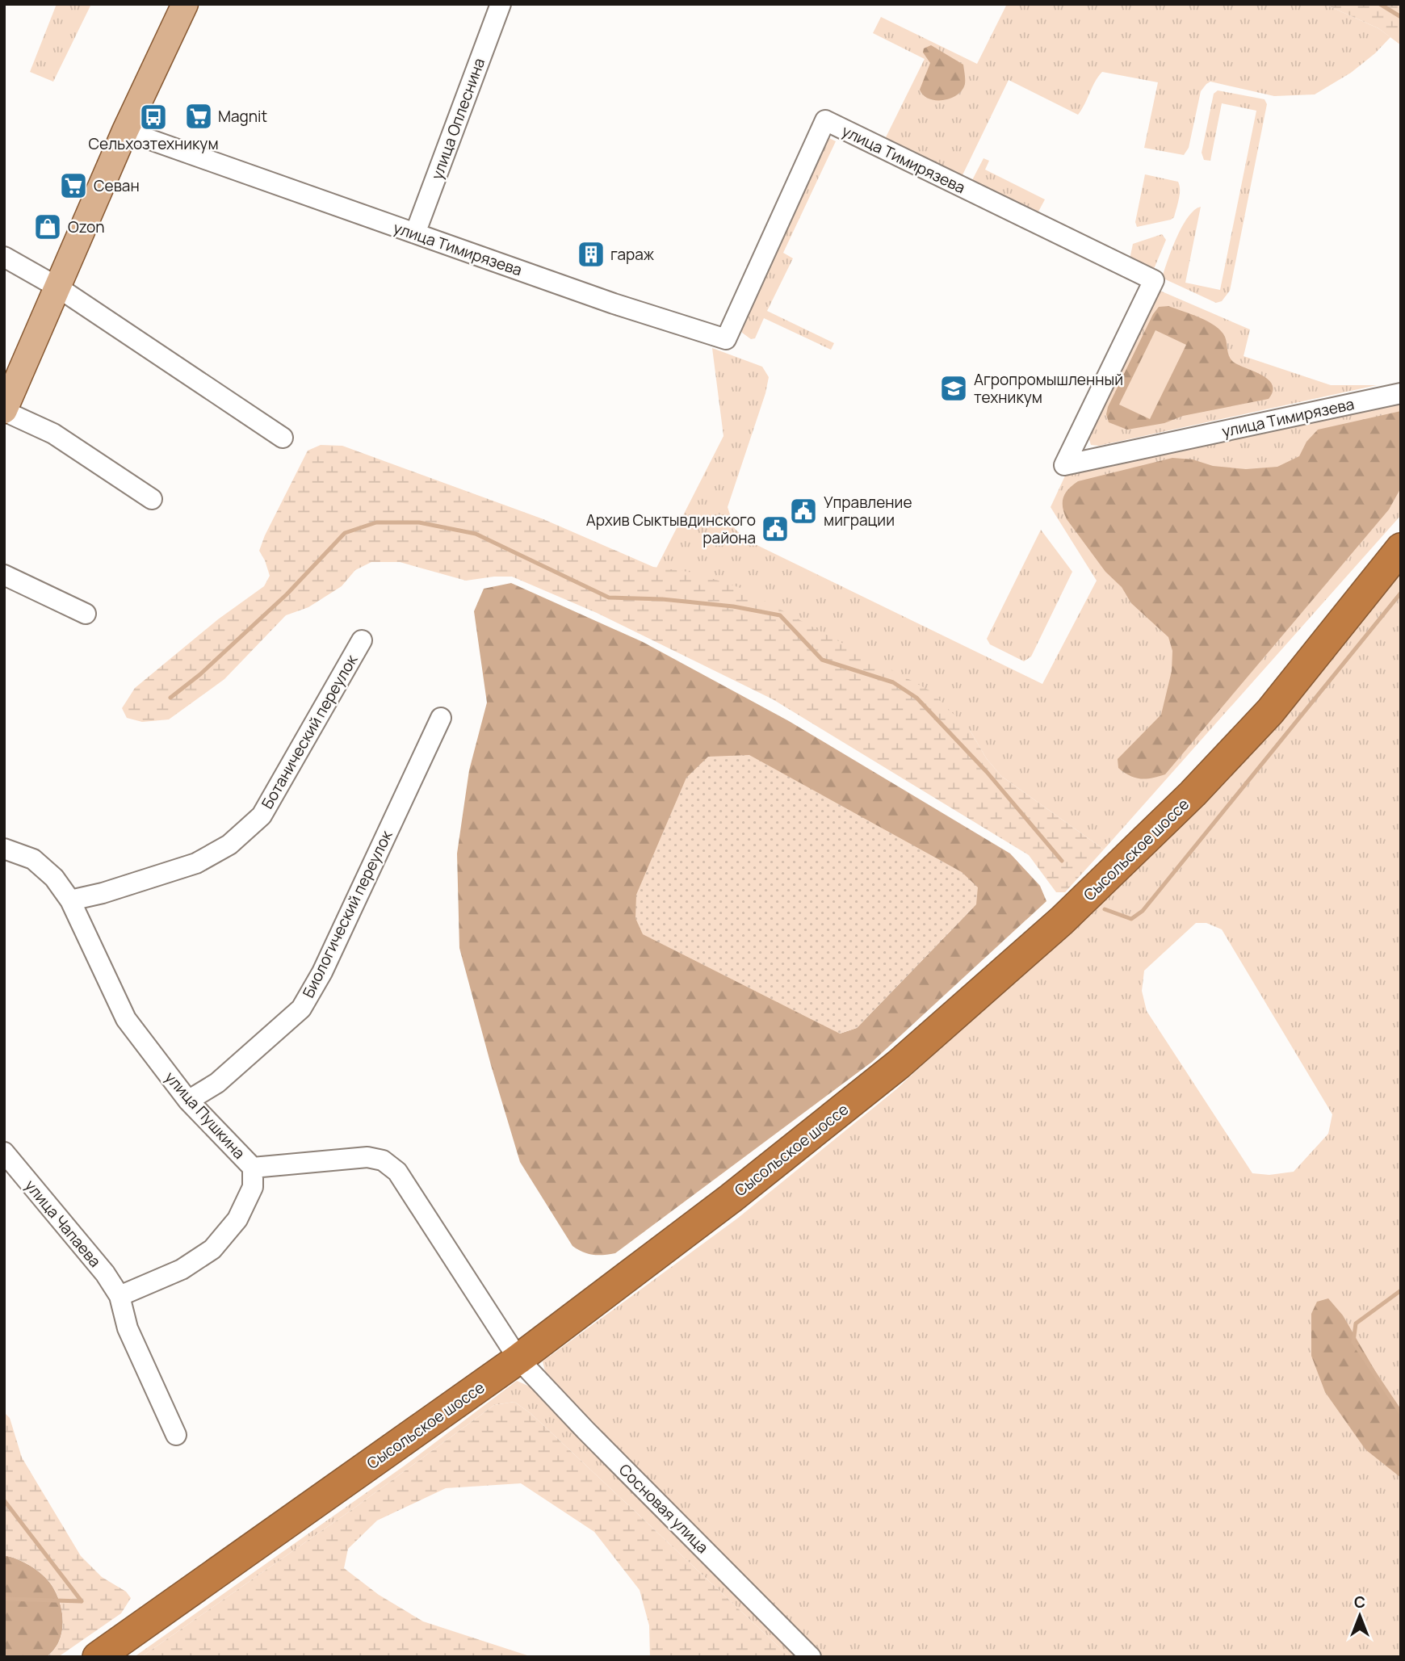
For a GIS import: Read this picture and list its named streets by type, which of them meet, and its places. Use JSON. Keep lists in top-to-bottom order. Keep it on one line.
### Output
{"streets":{"highway":["Сысольское шоссе"],"street":["улица Оплеснина","улица Тимирязева","Ботанический переулок","Биологический переулок","улица Пушкина","улица Чапаева","Сосновая улица"]},"crossings":[["улица Оплеснина","улица Тимирязева"],["Ботанический переулок","улица Пушкина"],["Сысольское шоссе","улица Пушкина"],["Сысольское шоссе","Сосновая улица"],["Биологический переулок","улица Пушкина"],["улица Пушкина","Сосновая улица"]],"places":{"supermarket":["Magnit","Севан"],"bus stop":["Сельхозтехникум"],"shop":["Ozon"],"building":["гараж"],"school or university":["Агропромышленный техникум"],"public building":["Управление миграции","Архив Сыктывдинского района"]},"north":"top"}
